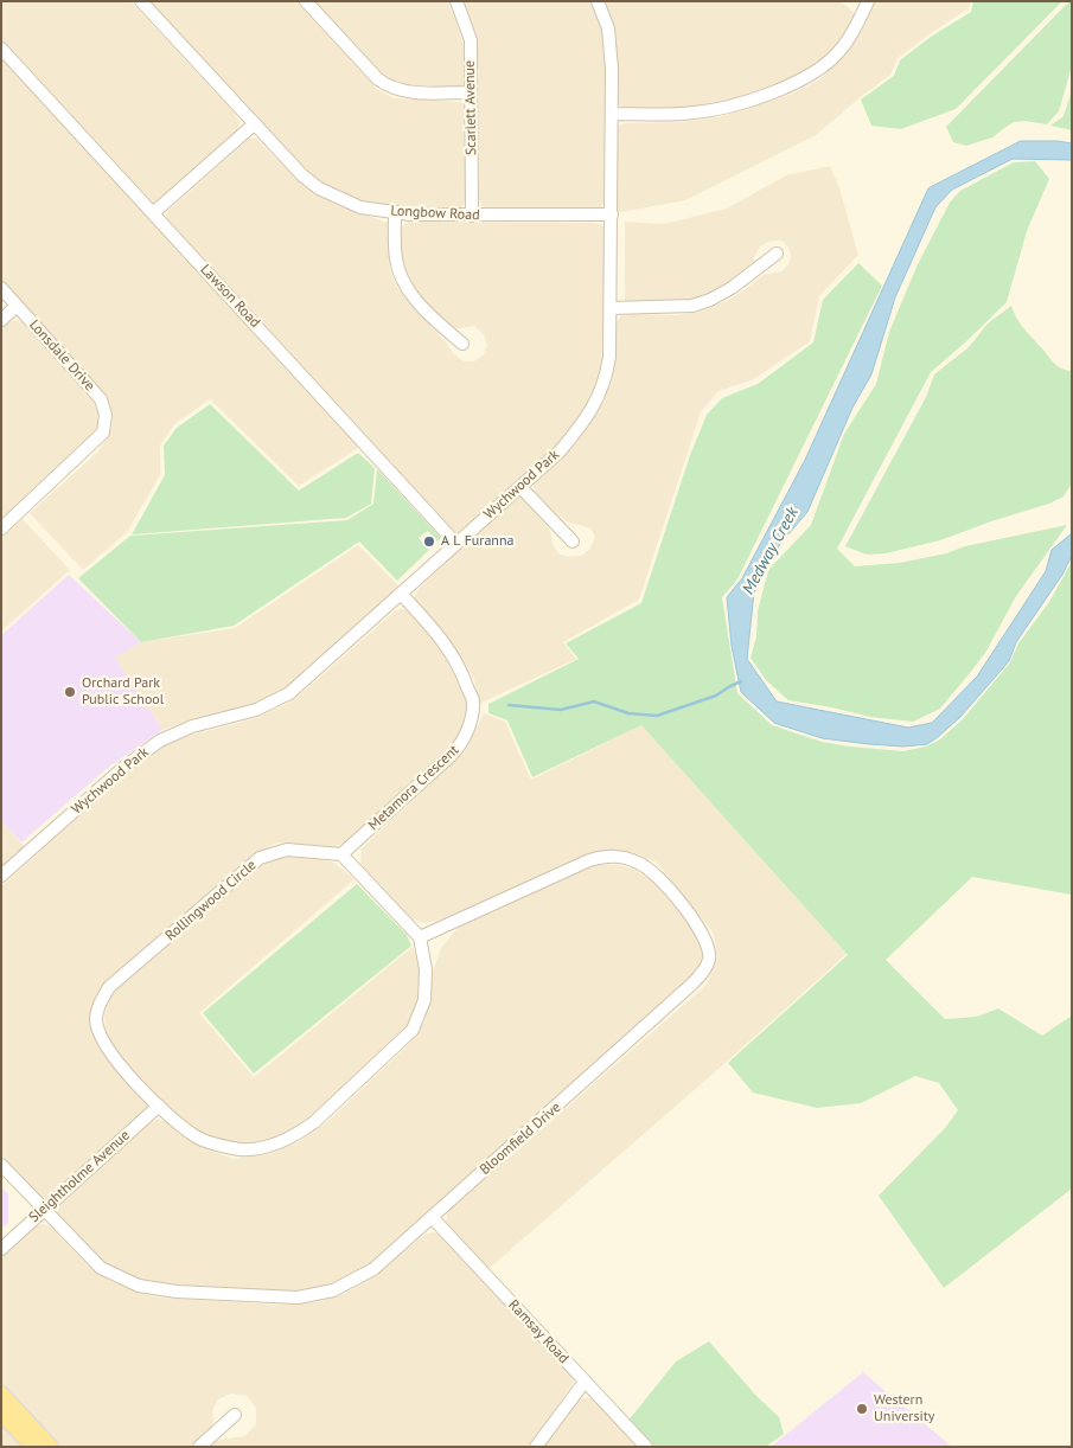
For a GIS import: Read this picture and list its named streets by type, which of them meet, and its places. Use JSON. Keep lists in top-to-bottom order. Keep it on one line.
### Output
{"streets":{"street":["Scarlett Avenue","Longbow Road","Lawson Road","Lonsdale Drive","Wychwood Park","Metamora Crescent","Rollingwood Circle","Bloomfield Drive","Sleightholme Avenue","Ramsay Road"]},"crossings":[["Scarlett Avenue","Longbow Road"],["Longbow Road","Wychwood Park"],["Lawson Road","Wychwood Park"],["Wychwood Park","Metamora Crescent"],["Metamora Crescent","Rollingwood Circle"],["Rollingwood Circle","Bloomfield Drive"],["Rollingwood Circle","Sleightholme Avenue"],["Bloomfield Drive","Sleightholme Avenue"],["Bloomfield Drive","Ramsay Road"]],"water":["Medway Creek"],"places":["A L Furanna","Orchard Park Public School","Western University"]}
